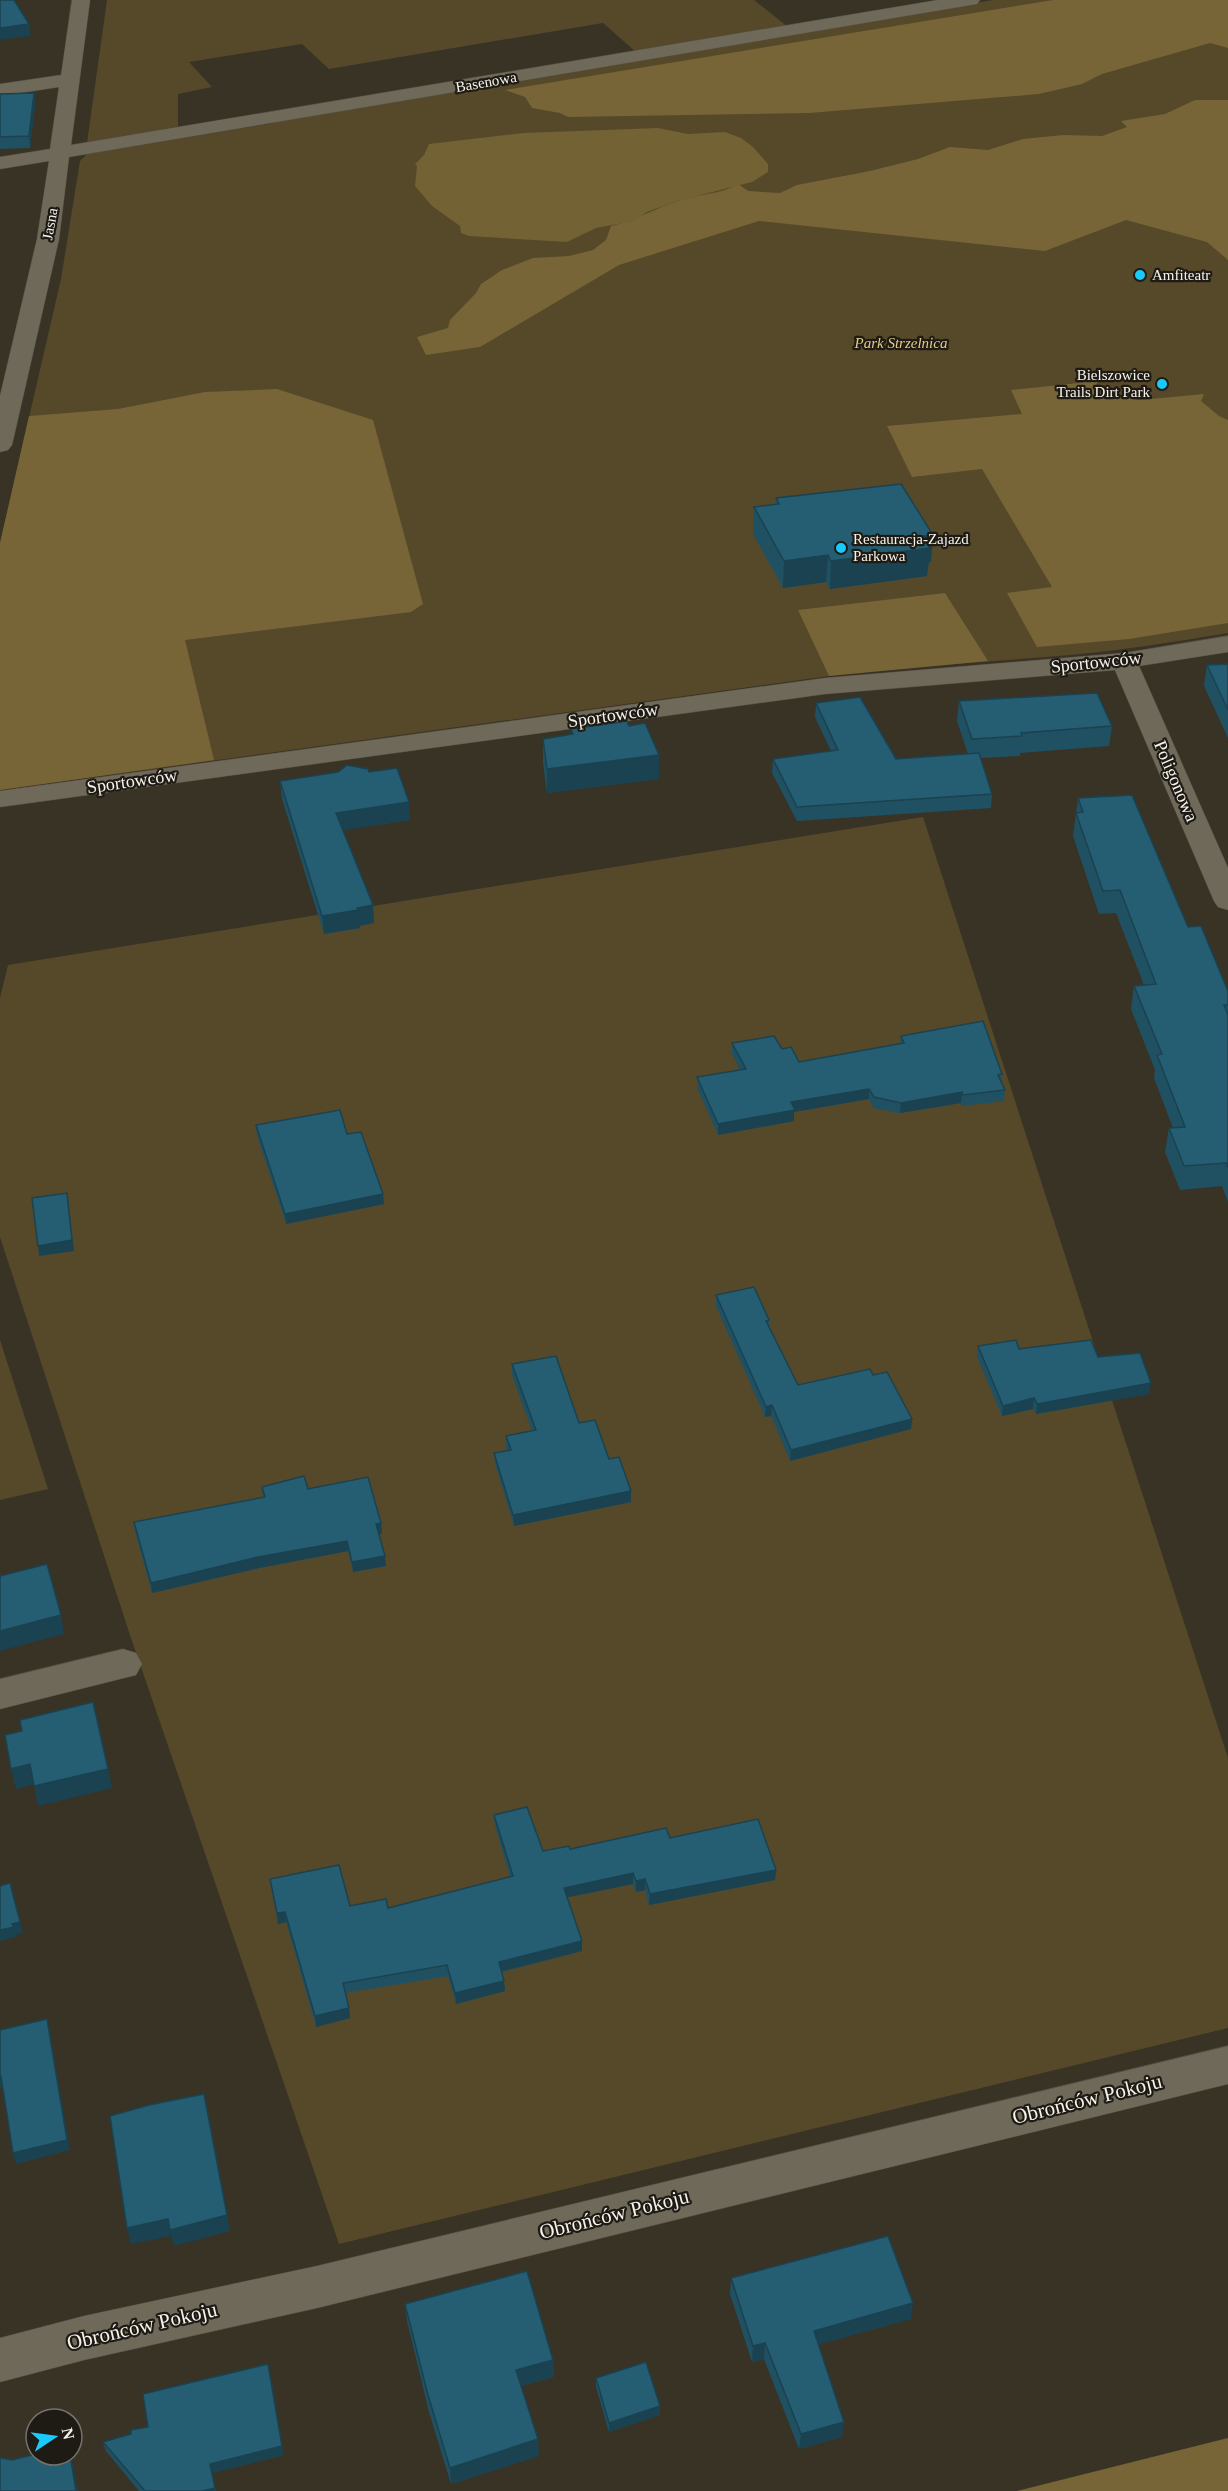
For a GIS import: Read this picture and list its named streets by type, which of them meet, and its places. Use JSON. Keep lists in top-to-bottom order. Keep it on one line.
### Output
{"streets":{"street":["Basenowa","Jasna","Sportowców","Poligonowa","Obrońców Pokoju"]},"crossings":[["Basenowa","Jasna"],["Sportowców","Poligonowa"]],"parks":["Park Strzelnica"],"places":["Amfiteatr","Bielszowice Trails Dirt Park","Restauracja-Zajazd Parkowa"],"north":"right"}
